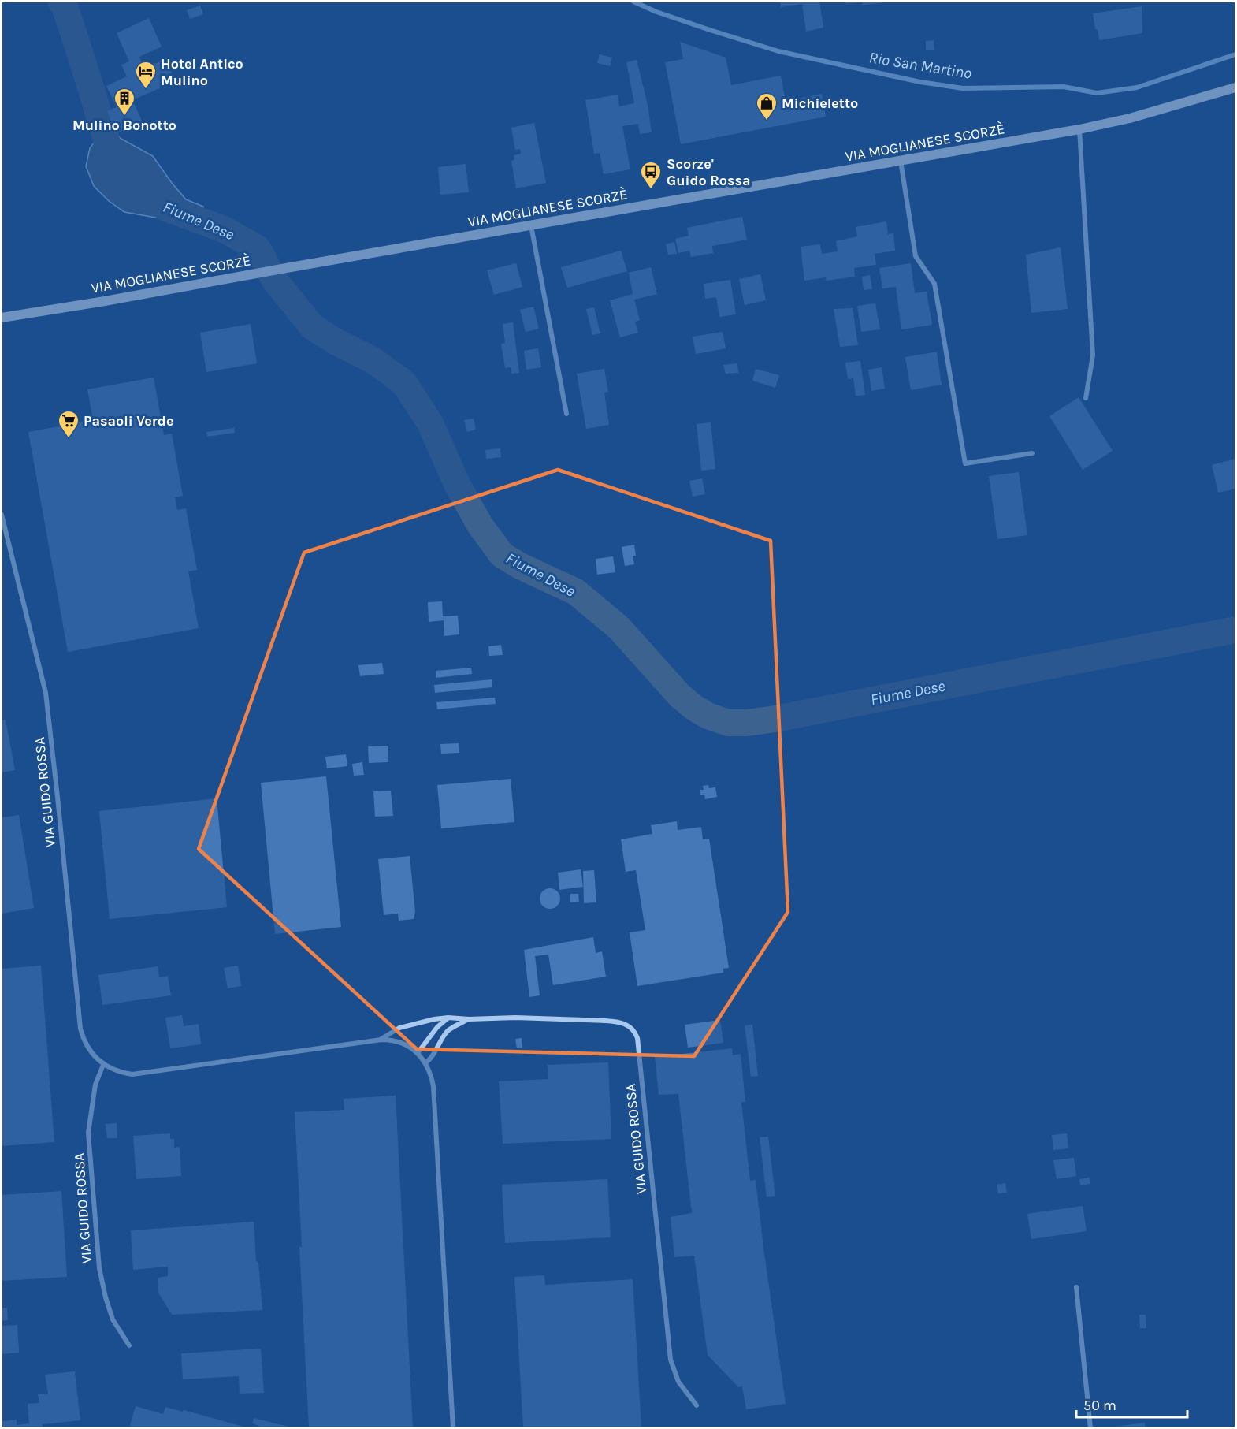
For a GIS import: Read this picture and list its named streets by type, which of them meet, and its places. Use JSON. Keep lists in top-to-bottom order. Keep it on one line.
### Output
{"streets":{"main road":["VIA MOGLIANESE SCORZÈ"],"street":["VIA GUIDO ROSSA"]},"water":["Rio San Martino","Fiume Dese"],"places":{"hotel":["Hotel Antico Mulino"],"building":["Mulino Bonotto"],"shop":["Michieletto"],"bus stop":["Scorze' Guido Rossa"],"supermarket":["Pasaoli Verde"]},"scale_bar":"50 m"}
